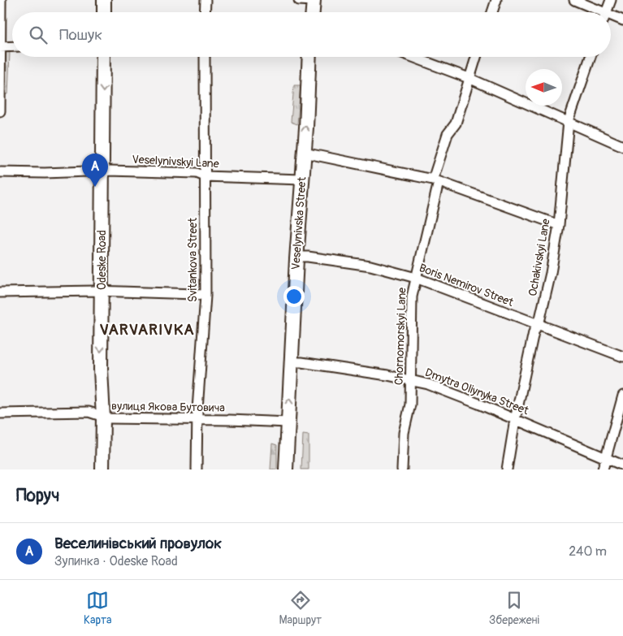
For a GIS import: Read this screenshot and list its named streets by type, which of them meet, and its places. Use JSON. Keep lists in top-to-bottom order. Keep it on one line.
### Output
{"streets":{"highway":["Veselynivska Street","Odeske Road"],"street":["Veselynivskyi Lane","Ochakivskyi Lane","Svitankova Street","Boris Nemirov Street","Chornomorskyi Lane","Dmytra Oliynyka Street","вулиця Якова Бутовича"]},"crossings":[["Veselynivskyi Lane","Veselynivska Street"],["Veselynivskyi Lane","Odeske Road"],["Veselynivskyi Lane","Svitankova Street"],["Veselynivska Street","Boris Nemirov Street"],["Veselynivska Street","Dmytra Oliynyka Street"],["Veselynivska Street","вулиця Якова Бутовича"],["Ochakivskyi Lane","Boris Nemirov Street"],["Ochakivskyi Lane","Dmytra Oliynyka Street"],["Odeske Road","вулиця Якова Бутовича"],["Svitankova Street","вулиця Якова Бутовича"],["Boris Nemirov Street","Chornomorskyi Lane"],["Chornomorskyi Lane","Dmytra Oliynyka Street"]],"one_way":["Veselynivska Street","Odeske Road"],"districts":["VARVARIVKA"],"north":"left","page":{"search":"Пошук","pins":"A","heading":"Поруч","list":[{"mark":"A","name":"Веселинівський провулок","note":"Зупинка · Odeske Road","value":"240 m"}],"nav":["Карта","Маршрут","Збережені"]}}
